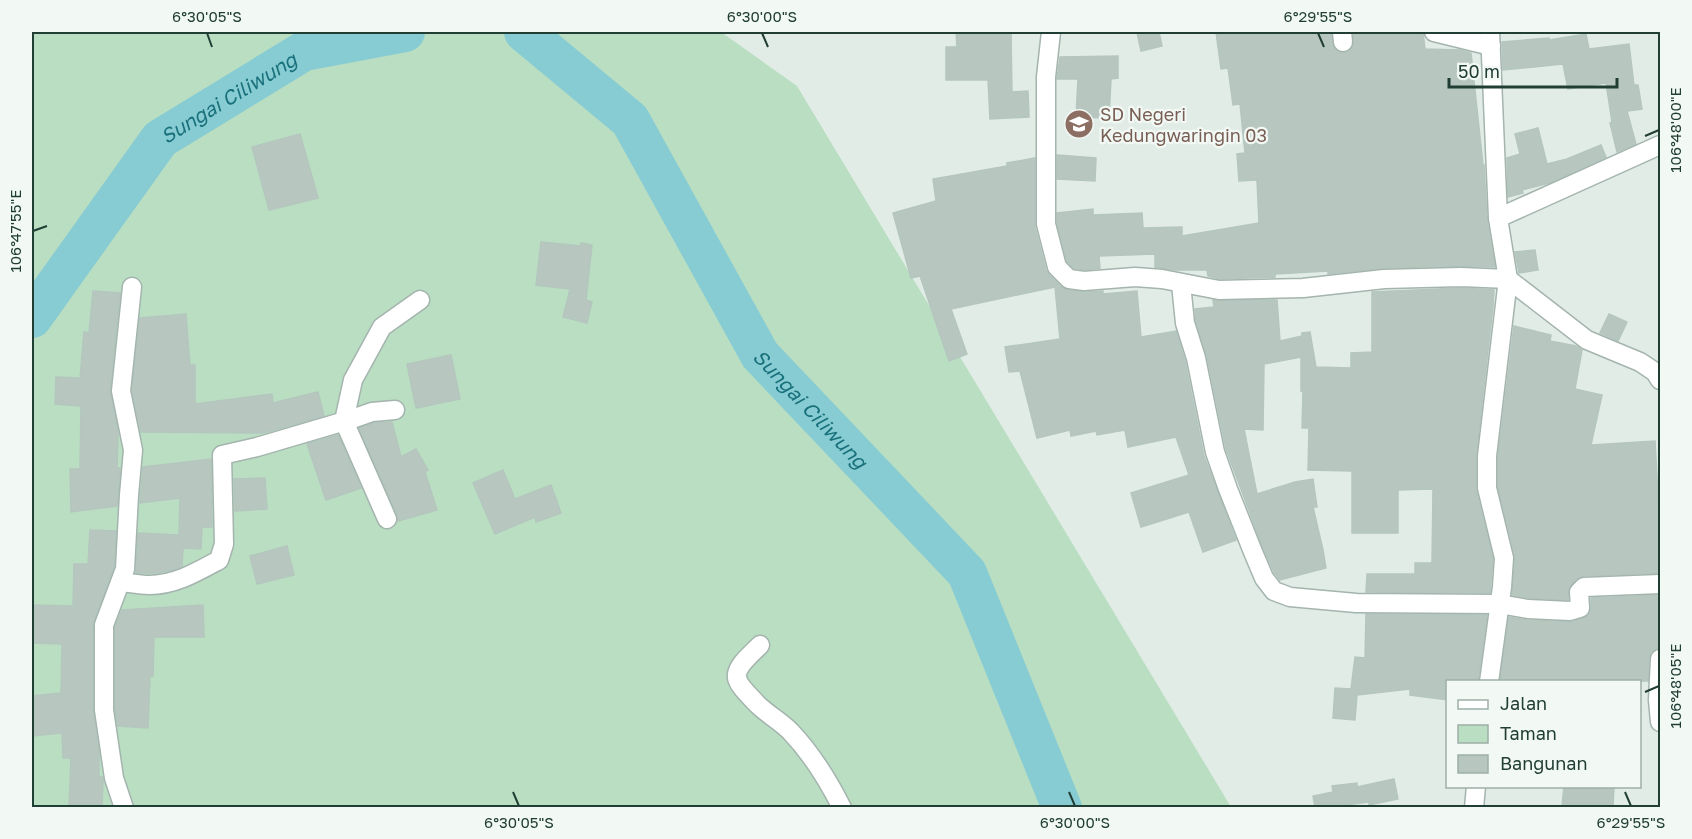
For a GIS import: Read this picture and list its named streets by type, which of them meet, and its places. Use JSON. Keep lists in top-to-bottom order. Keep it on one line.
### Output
{"water":["Sungai Ciliwung"],"places":{"school or university":["SD Negeri Kedungwaringin 03"]},"legend":["Jalan","Taman","Bangunan"],"scale_bar":"50 m","coordinates":["6°30'05\"S","6°30'00\"S","6°29'55\"S","106°48'00\"E","106°47'55\"E","106°48'05\"E"]}
